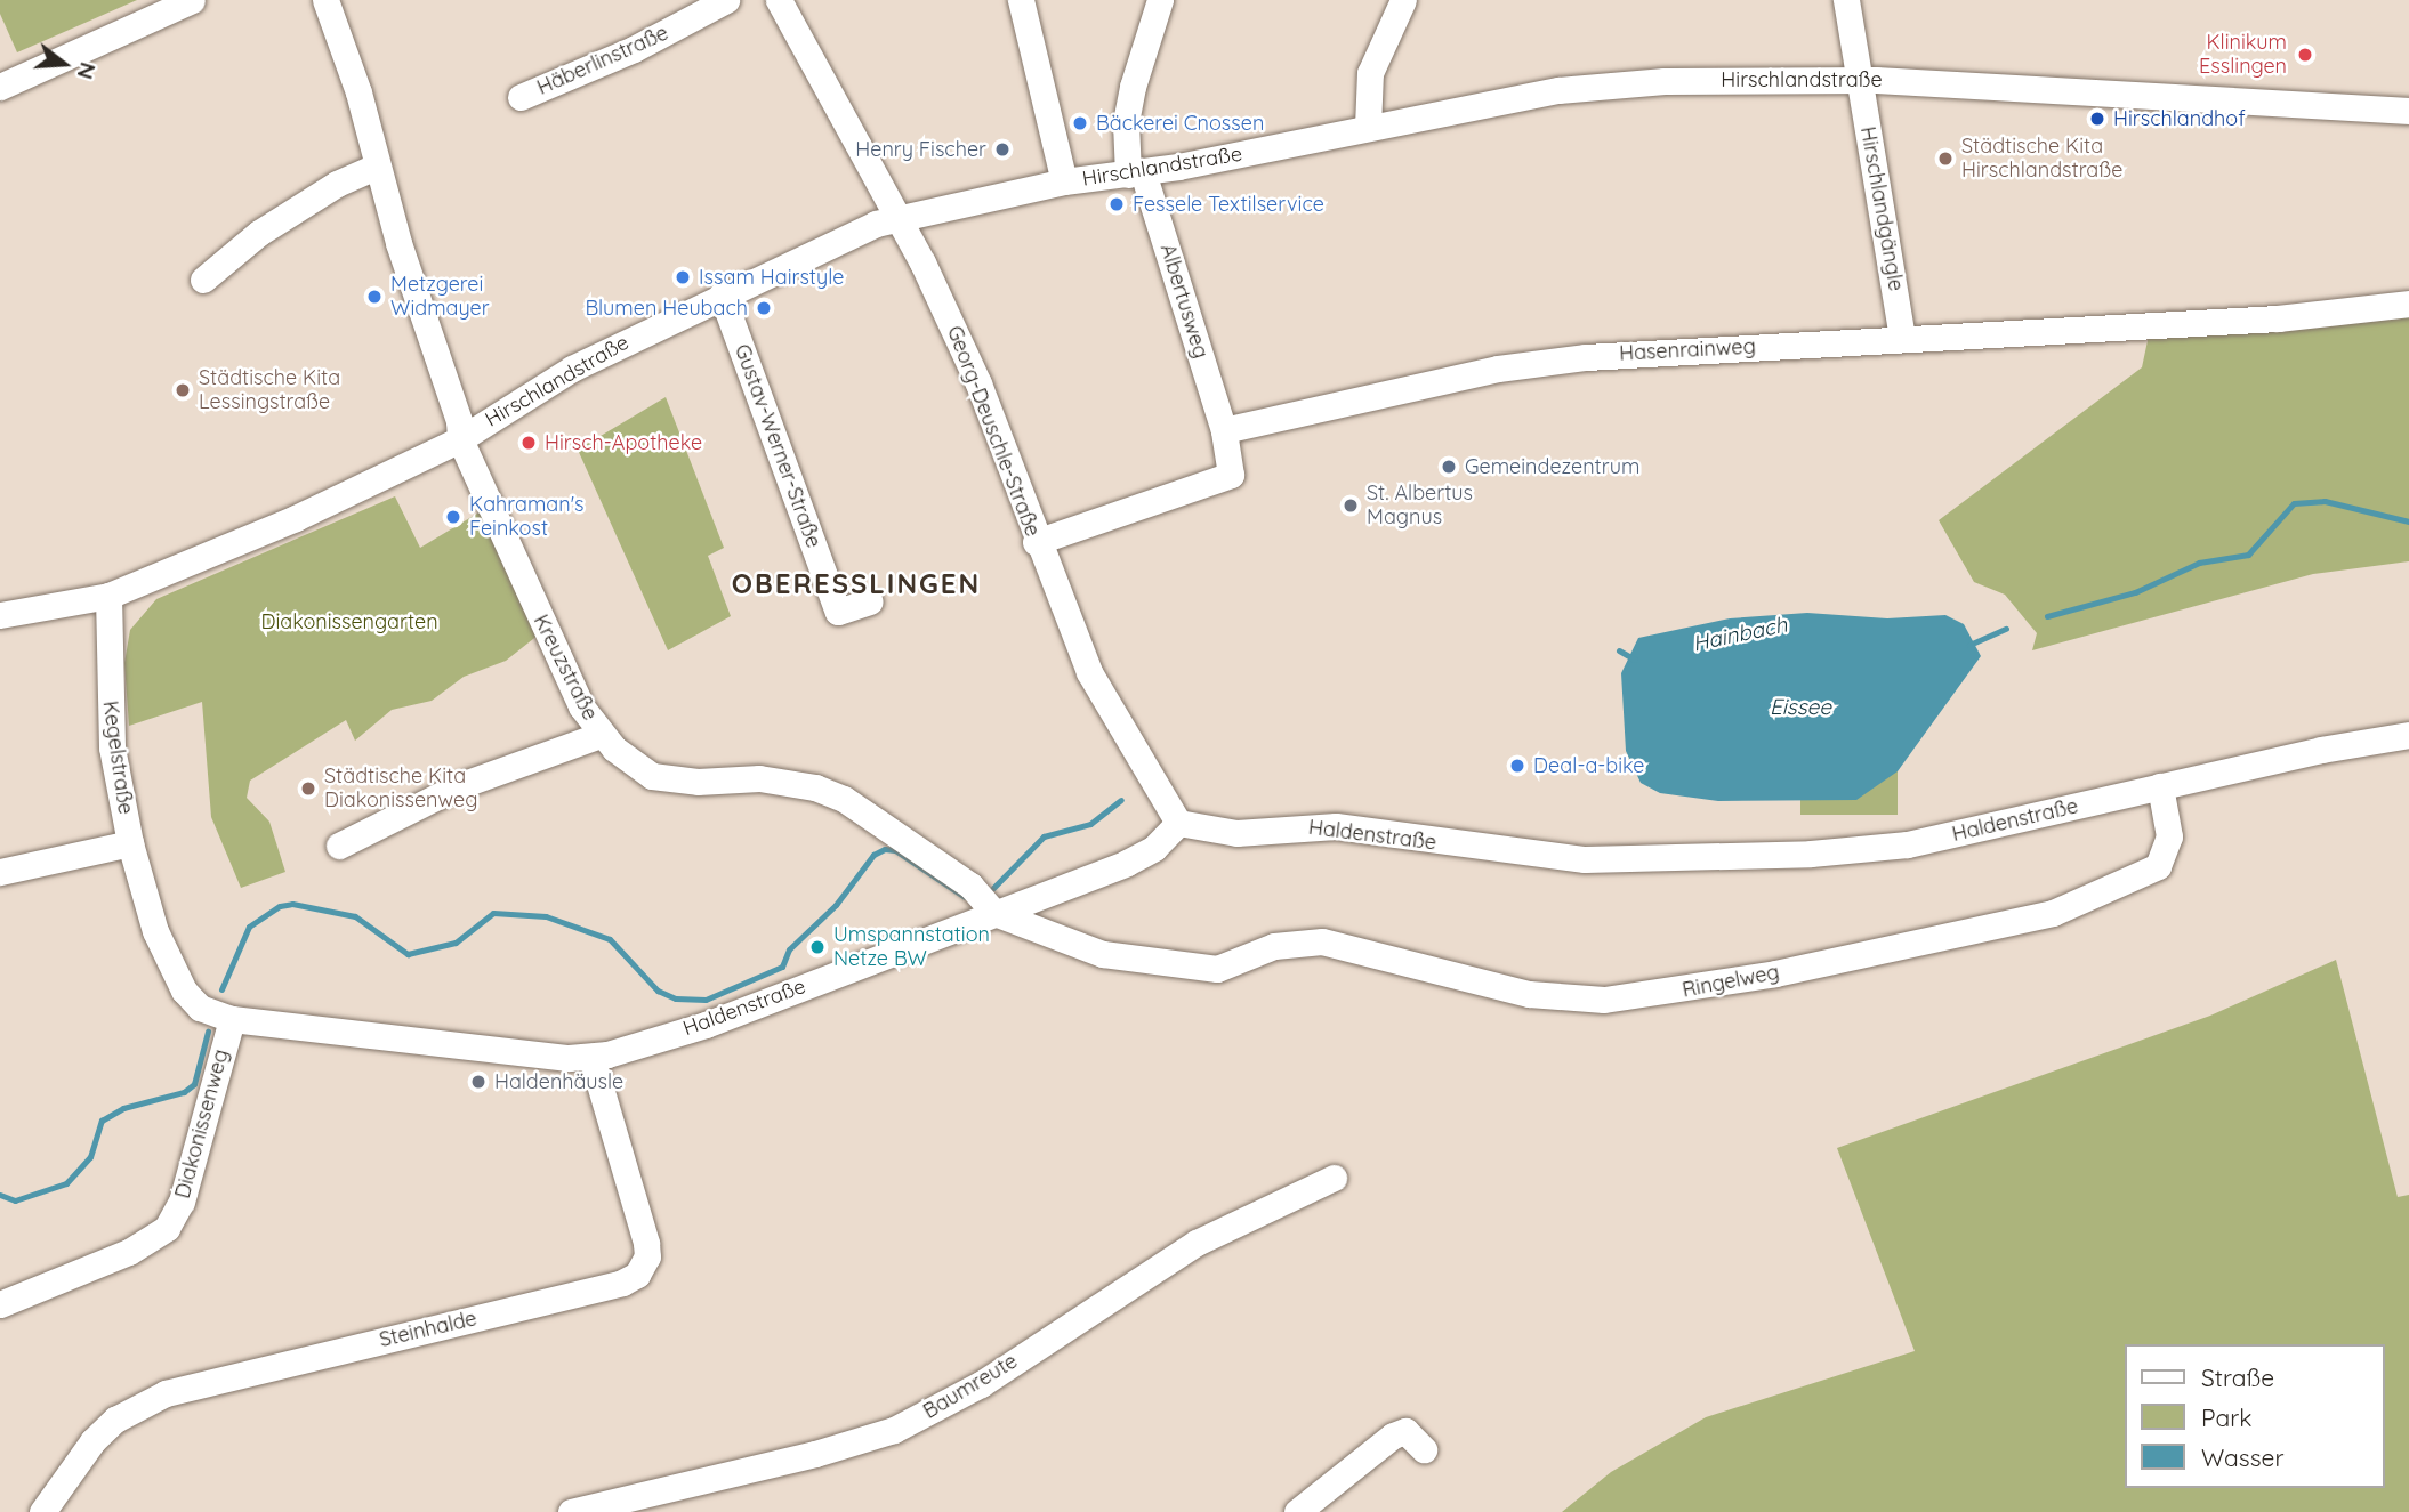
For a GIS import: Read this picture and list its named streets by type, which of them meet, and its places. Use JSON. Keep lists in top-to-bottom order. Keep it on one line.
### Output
{"streets":{"street":["Häberlinstraße","Hirschlandstraße","Hirschlandgängle","Albertusweg","Hasenrainweg","Georg-Deuschle-Straße","Gustav-Werner-Straße","Kreuzstraße","Kegelstraße","Haldenstraße","Ringelweg","Diakonissenweg","Steinhalde","Baumreute"]},"crossings":[["Hirschlandstraße","Hirschlandgängle"],["Hirschlandstraße","Albertusweg"],["Hirschlandstraße","Georg-Deuschle-Straße"],["Hirschlandstraße","Gustav-Werner-Straße"],["Hirschlandstraße","Kreuzstraße"],["Hirschlandstraße","Kegelstraße"],["Hirschlandgängle","Hasenrainweg"],["Albertusweg","Hasenrainweg"],["Georg-Deuschle-Straße","Haldenstraße"],["Kreuzstraße","Haldenstraße"],["Kreuzstraße","Ringelweg"],["Kegelstraße","Haldenstraße"],["Kegelstraße","Diakonissenweg"],["Haldenstraße","Ringelweg"],["Haldenstraße","Diakonissenweg"],["Haldenstraße","Steinhalde"]],"districts":["OBERESSLINGEN"],"water":["Hainbach","Eissee"],"parks":["Diakonissengarten"],"places":["Klinikum Esslingen","Hirschlandhof","Bäckerei Cnossen","Henry Fischer","Städtische Kita Hirschlandstraße","Fessele Textilservice","Issam Hairstyle","Metzgerei Widmayer","Blumen Heubach","Städtische Kita Lessingstraße","Hirsch-Apotheke","Gemeindezentrum","St. Albertus Magnus","Kahraman's Feinkost","Deal-a-bike","Städtische Kita Diakonissenweg","Umspannstation Netze BW","Haldenhäusle"],"legend":["Straße","Park","Wasser"],"north":"right"}
